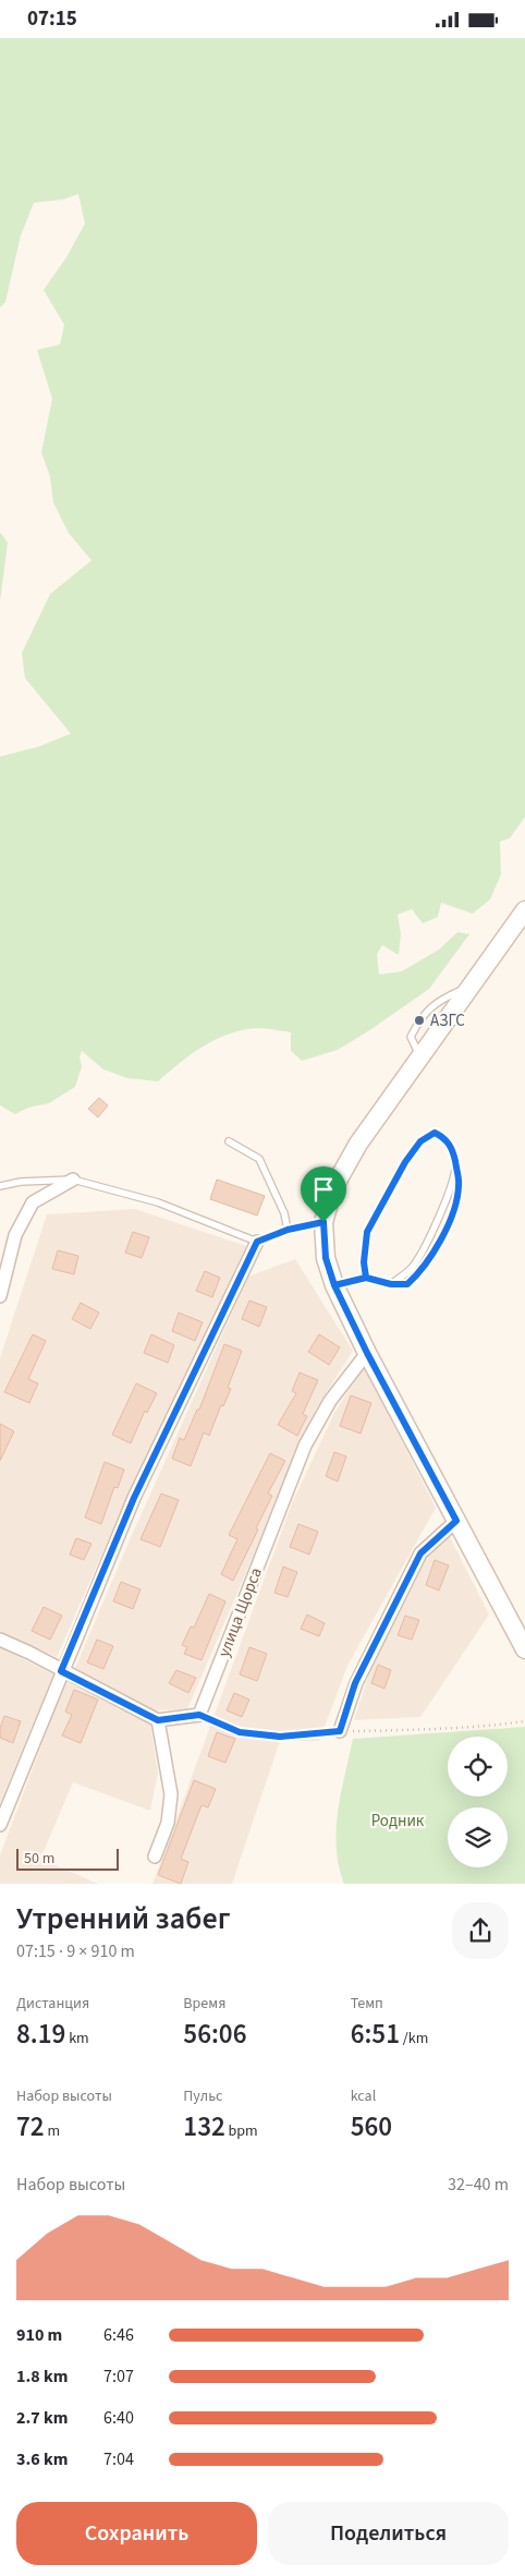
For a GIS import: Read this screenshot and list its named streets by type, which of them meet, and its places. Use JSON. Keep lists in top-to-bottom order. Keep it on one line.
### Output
{"streets":{"street":["улица Щорса"]},"parks":["Родник"],"places":["АЗГС"],"scale_bar":"50 m","page":{"status":"07:15","scale":"50 m","heading":["Утренний забег","07:15 · 9 × 910 m"],"stats":[["Дистанция","8.19 km"],["Время","56:06"],["Темп","6:51 /km"],["Набор высоты","72 m"],["Пульс","132 bpm"],["kcal","560"]],"chart":["Набор высоты","32–40 m"],"list":[{"name":"910 m","note":"6:46"},{"name":"1.8 km","note":"7:07"},{"name":"2.7 km","note":"6:40"},{"name":"3.6 km","note":"7:04"}],"buttons":["Сохранить","Поделиться"]}}
